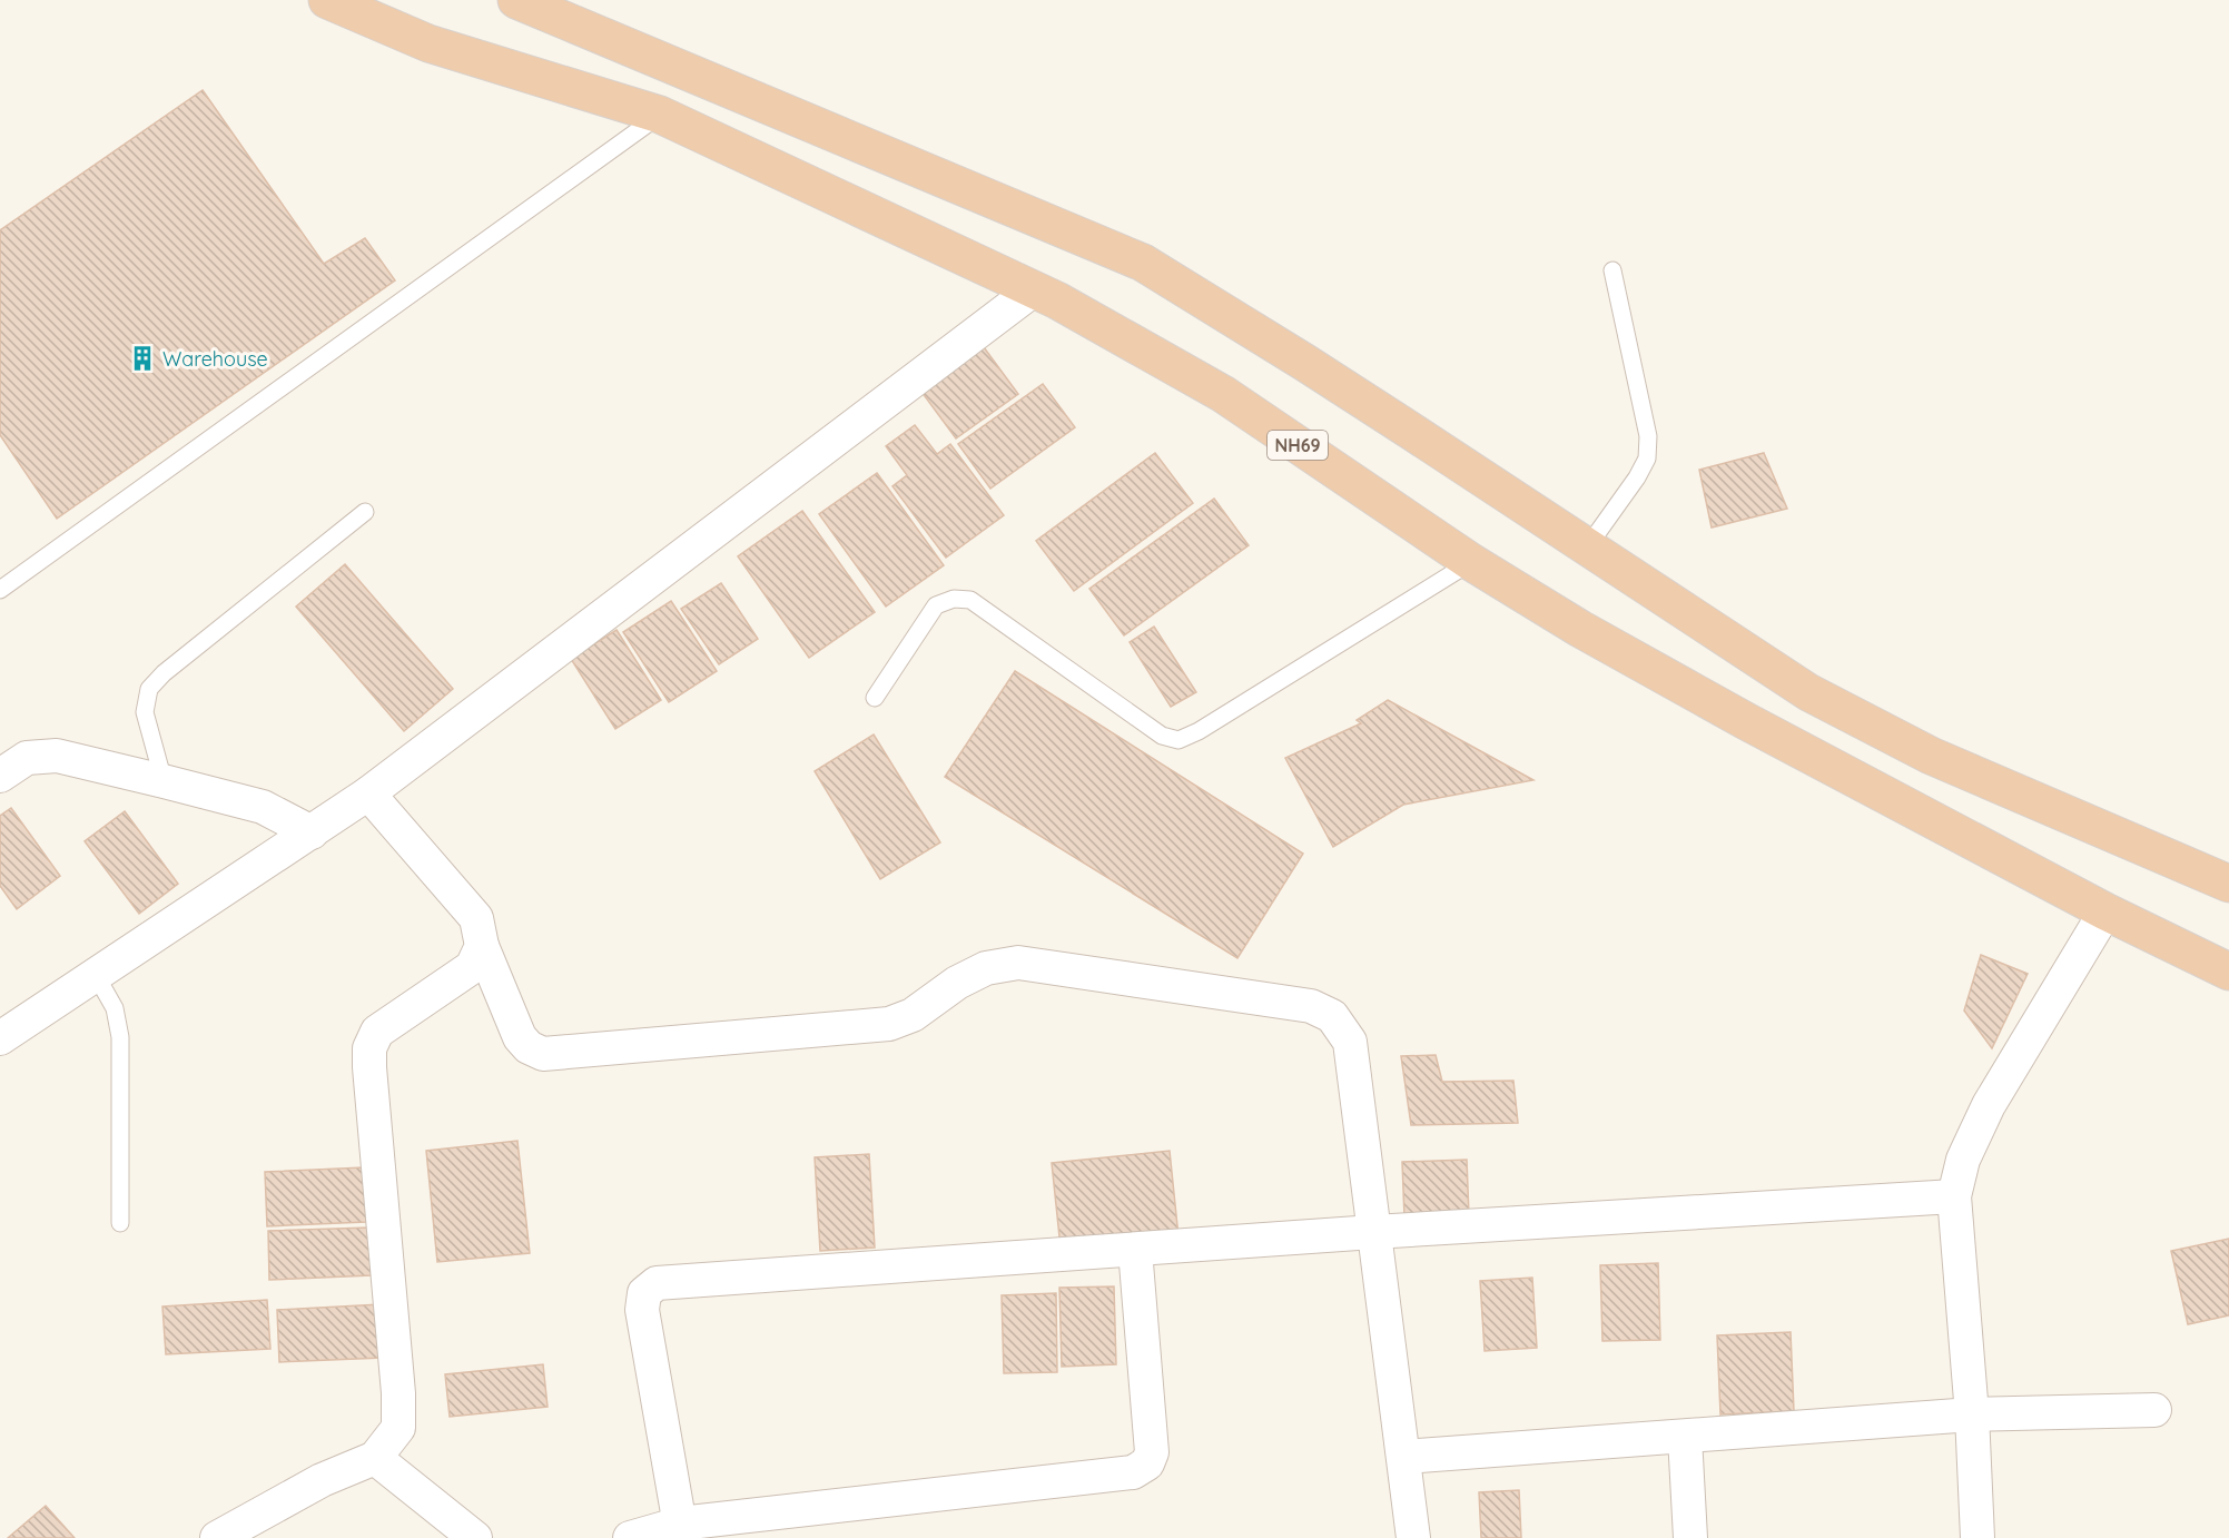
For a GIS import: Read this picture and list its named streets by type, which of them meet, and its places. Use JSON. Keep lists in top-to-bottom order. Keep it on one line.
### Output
{"streets":{"highway":["NH69"]},"places":{"building":["Warehouse"]}}
